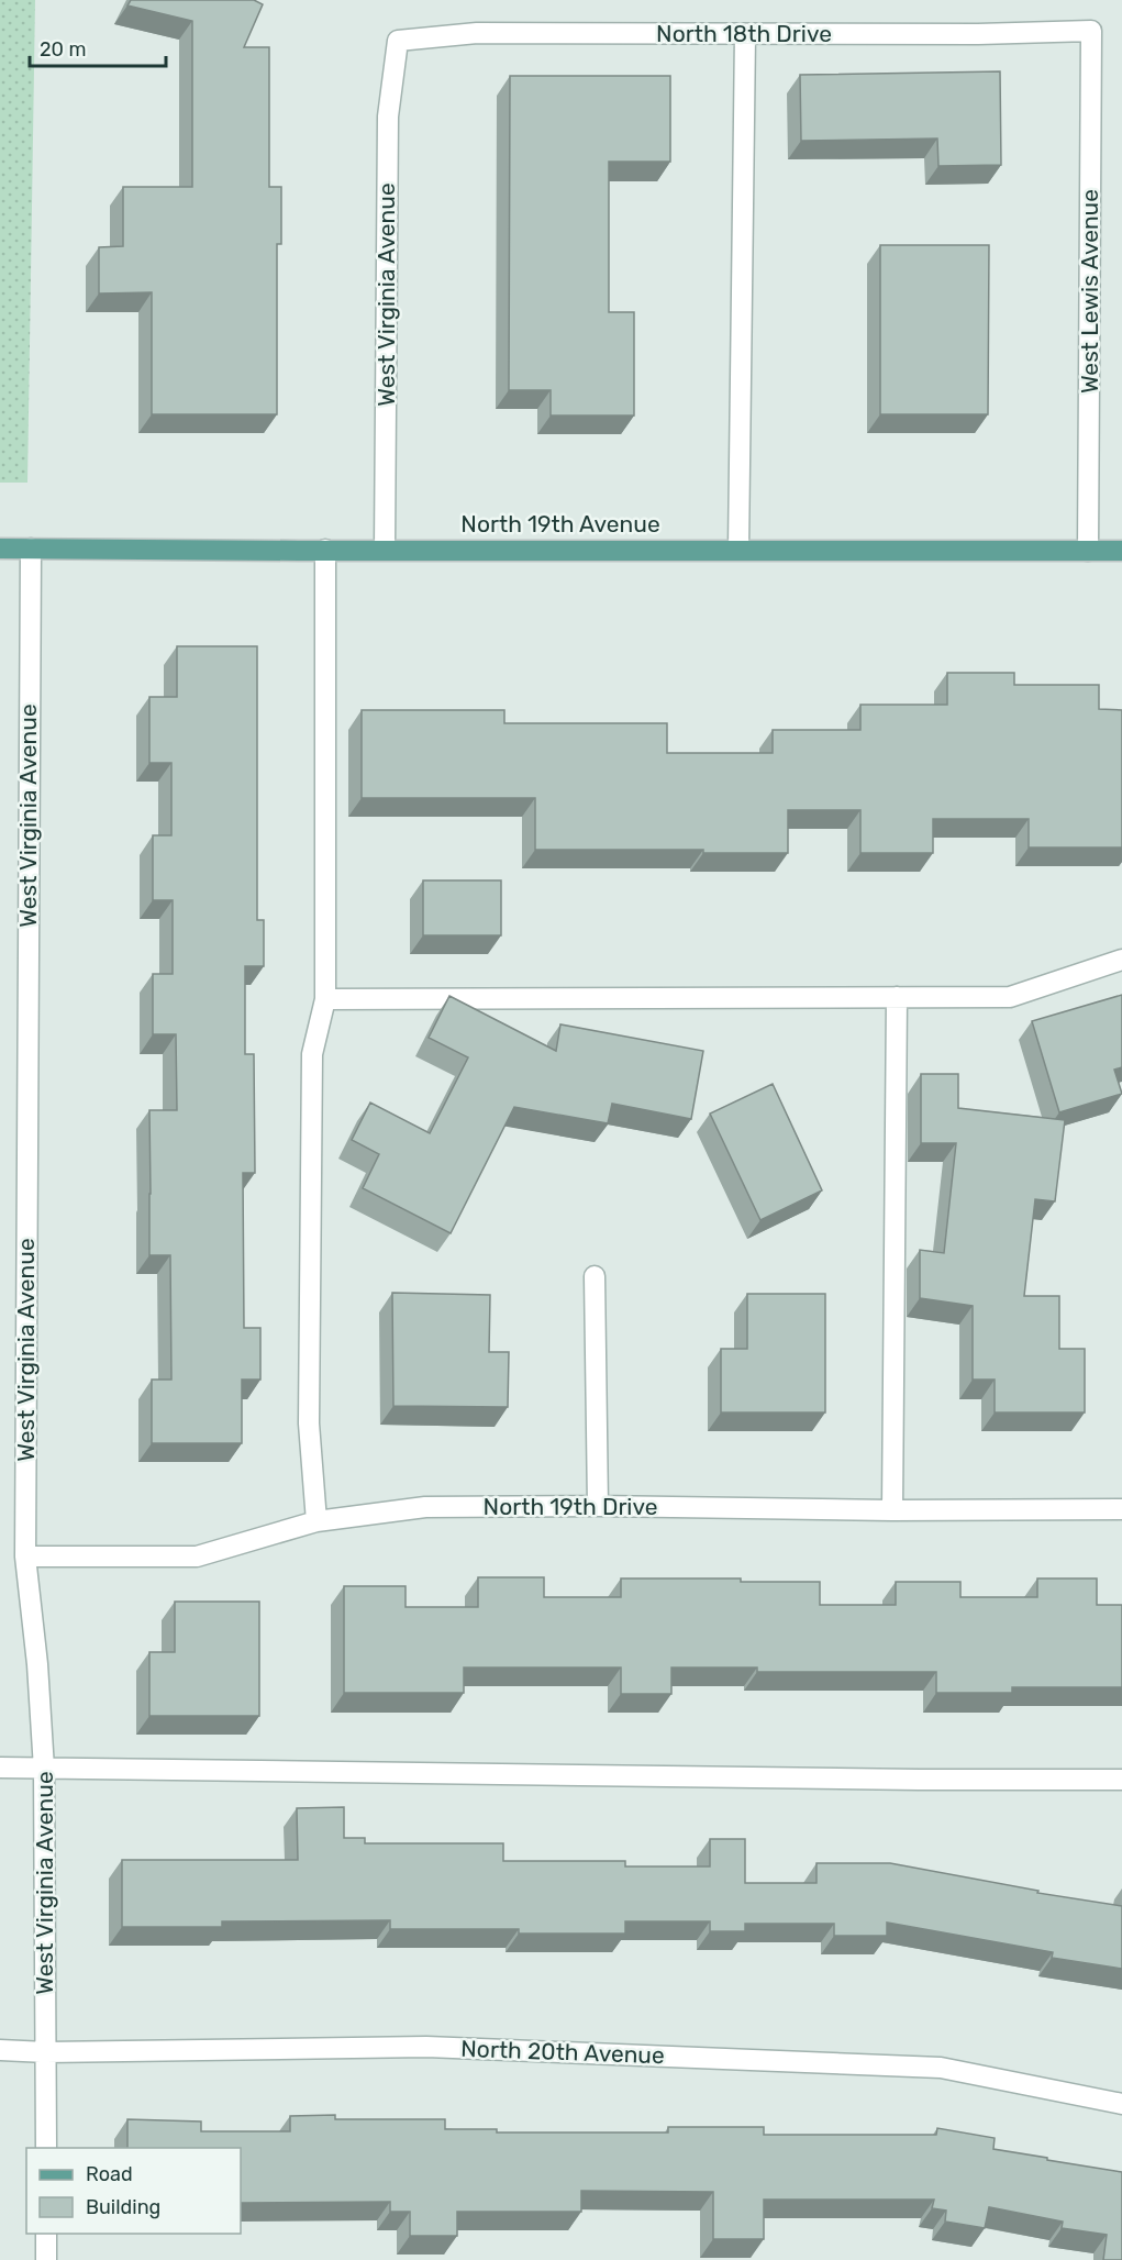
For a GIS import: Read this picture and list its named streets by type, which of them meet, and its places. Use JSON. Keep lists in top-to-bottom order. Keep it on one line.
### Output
{"streets":{"main road":["North 19th Avenue"],"street":["North 18th Drive","West Lewis Avenue","West Virginia Avenue","North 19th Drive","North 20th Avenue"]},"crossings":[["North 18th Drive","West Lewis Avenue"],["North 18th Drive","West Virginia Avenue"],["West Lewis Avenue","North 19th Avenue"],["West Virginia Avenue","North 19th Avenue"],["West Virginia Avenue","North 19th Drive"],["West Virginia Avenue","North 20th Avenue"]],"legend":["Road","Building"],"scale_bar":"20 m"}
